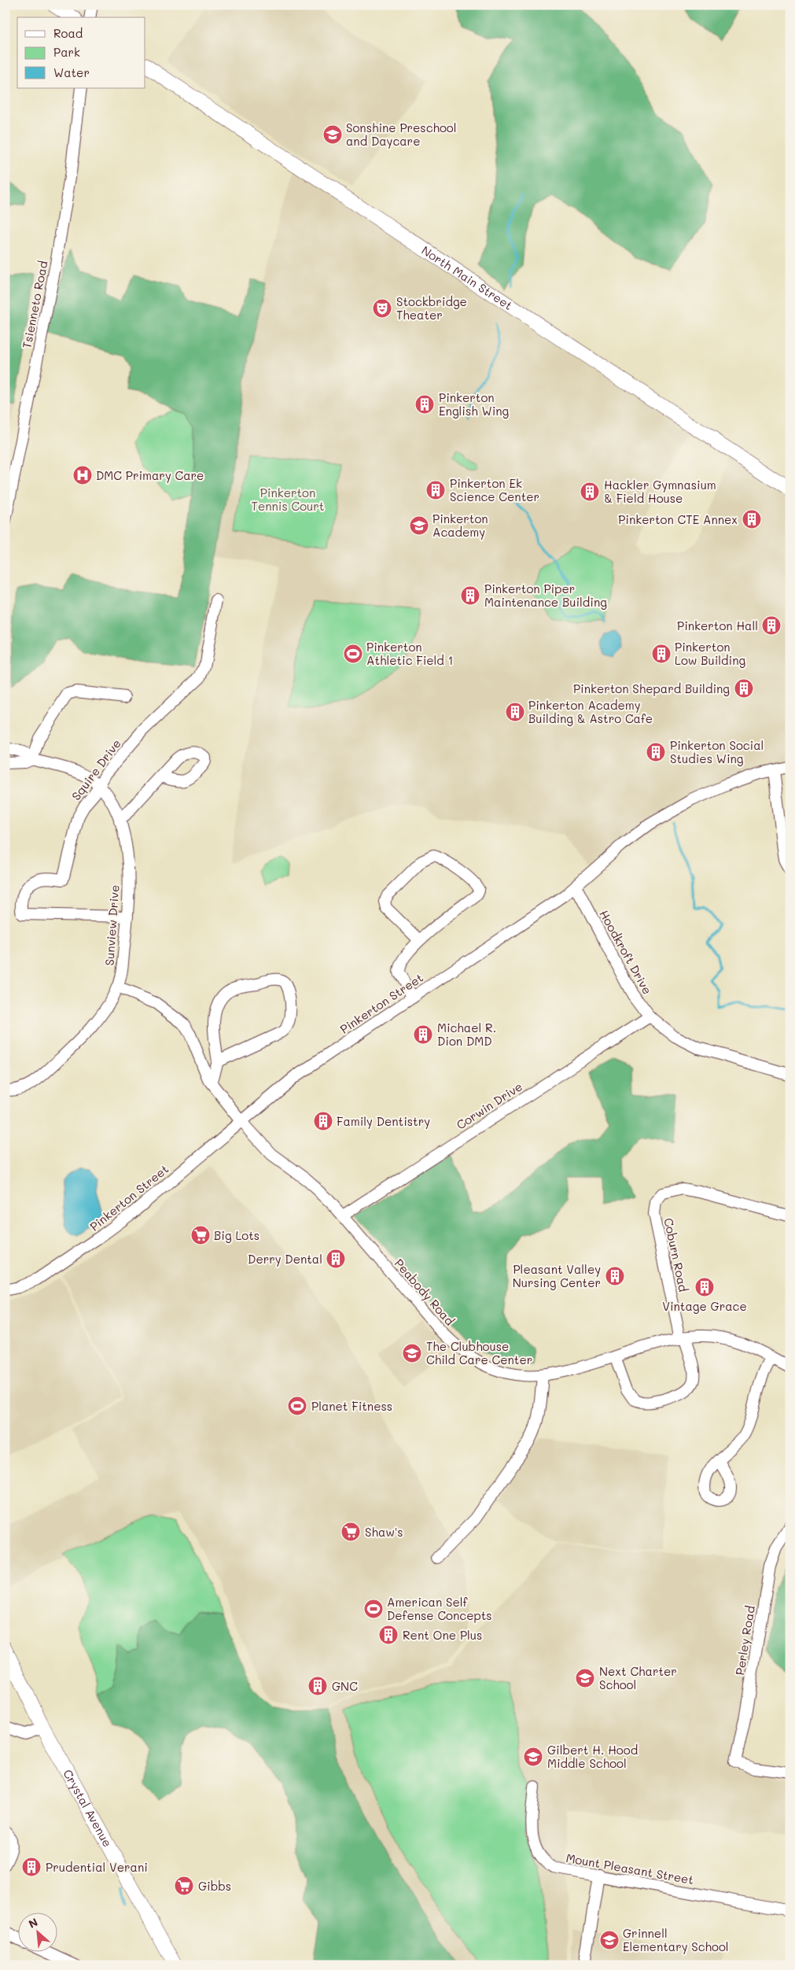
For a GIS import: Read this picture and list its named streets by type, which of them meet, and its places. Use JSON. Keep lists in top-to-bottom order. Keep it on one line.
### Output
{"streets":{"main road":["North Main Street","Crystal Avenue"],"street":["Tsienneto Road","Squire Drive","Sunview Drive","Hoodkroft Drive","Pinkerton Street","Corwin Drive","Coburn Road","Peabody Road","Perley Road","Mount Pleasant Street"]},"crossings":[["Squire Drive","Sunview Drive"],["Sunview Drive","Peabody Road"],["Hoodkroft Drive","Pinkerton Street"],["Hoodkroft Drive","Corwin Drive"],["Pinkerton Street","Peabody Road"],["Corwin Drive","Peabody Road"],["Coburn Road","Peabody Road"]],"parks":["Pinkerton Tennis Court"],"places":{"school or university":["Sonshine Preschool and Daycare","Pinkerton Academy","The Clubhouse Child Care Center","Next Charter School","Gilbert H. Hood Middle School","Grinnell Elementary School"],"theatre":["Stockbridge Theater"],"building":["Pinkerton English Wing","Pinkerton Ek Science Center","Hackler Gymnasium & Field House","Pinkerton CTE Annex","Pinkerton Piper Maintenance Building","Pinkerton Hall","Pinkerton Low Building","Pinkerton Shepard Building","Pinkerton Academy Building & Astro Cafe","Pinkerton Social Studies Wing","Michael R. Dion DMD","Family Dentistry","Derry Dental","Pleasant Valley Nursing Center","Vintage Grace","Rent One Plus","GNC","Prudential Verani"],"hospital":["DMC Primary Care"],"sports":["Pinkerton Athletic Field 1","Planet Fitness","American Self Defense Concepts"],"supermarket":["Big Lots","Shaw's","Gibbs"]},"legend":["Road","Park","Water"],"north":"top left"}
